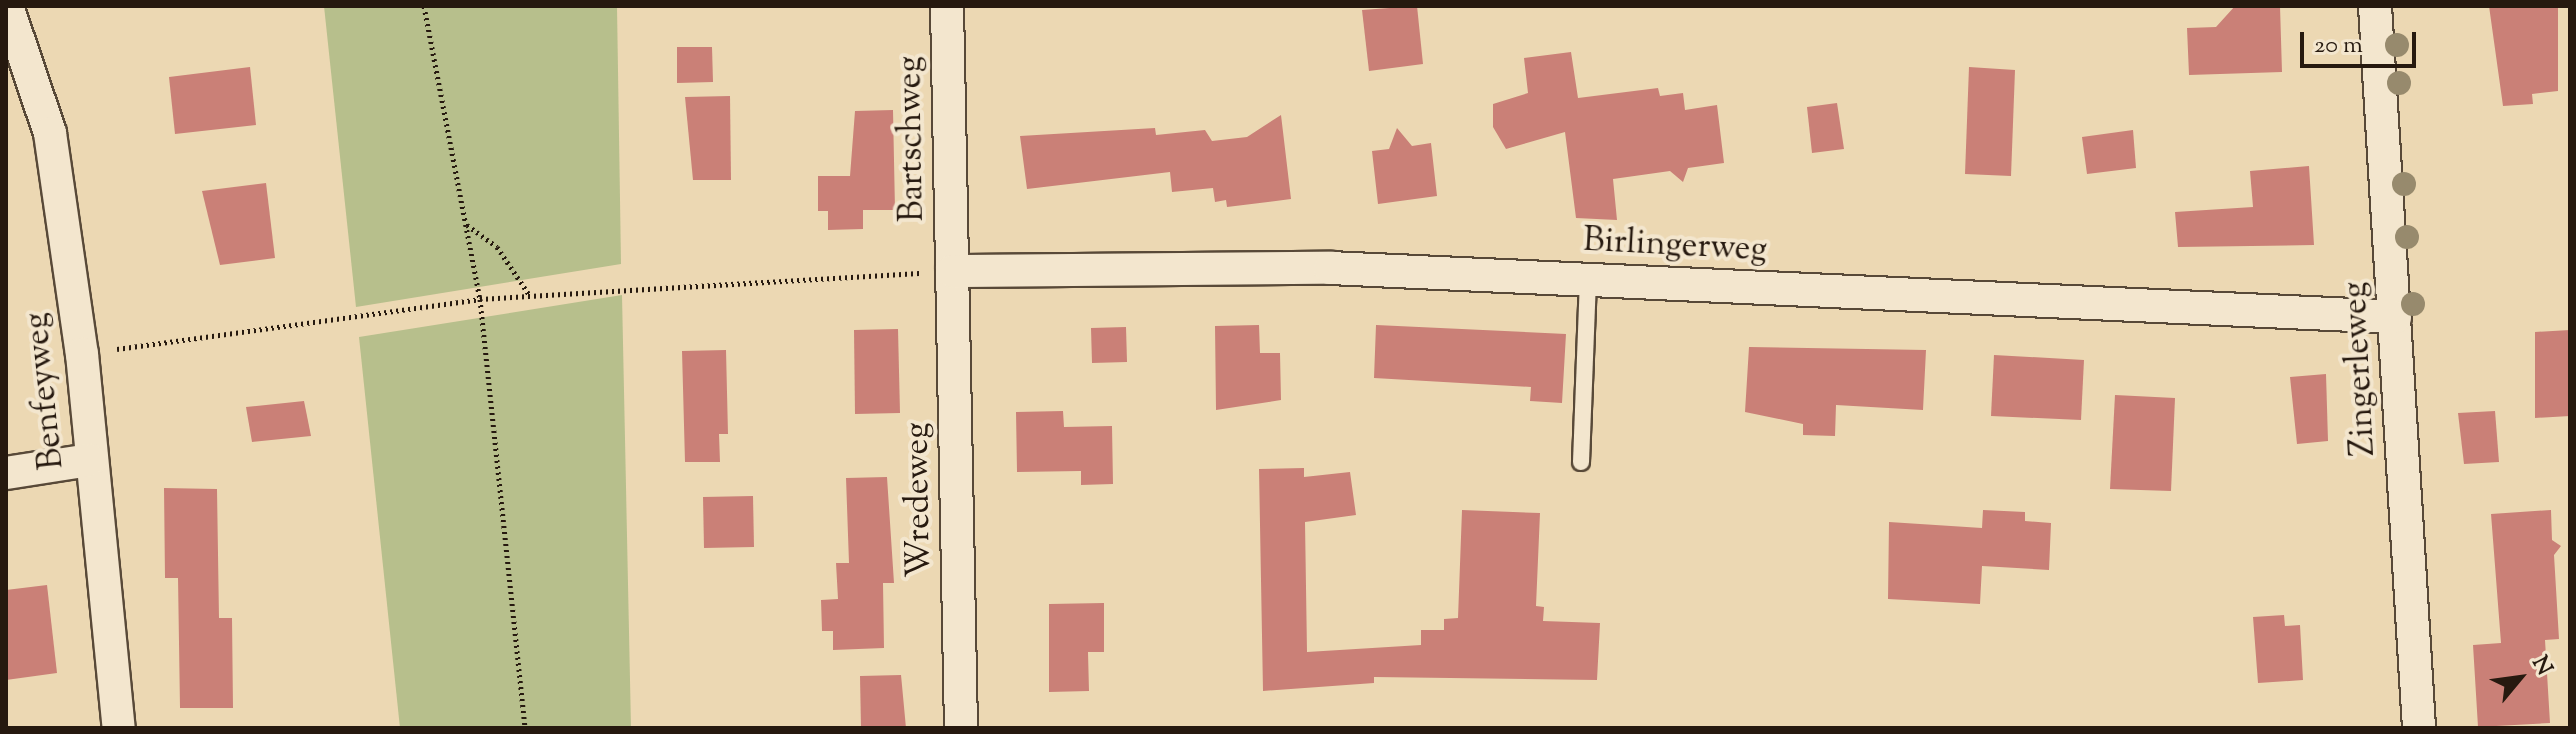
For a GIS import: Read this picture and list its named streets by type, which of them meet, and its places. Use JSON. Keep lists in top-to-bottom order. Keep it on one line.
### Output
{"streets":{"street":["Bartschweg","Birlingerweg","Zingerleweg","Benfeyweg","Wredeweg"]},"crossings":[["Bartschweg","Birlingerweg"],["Bartschweg","Wredeweg"],["Birlingerweg","Zingerleweg"],["Birlingerweg","Wredeweg"]],"scale_bar":"20 m","north":"top right"}
